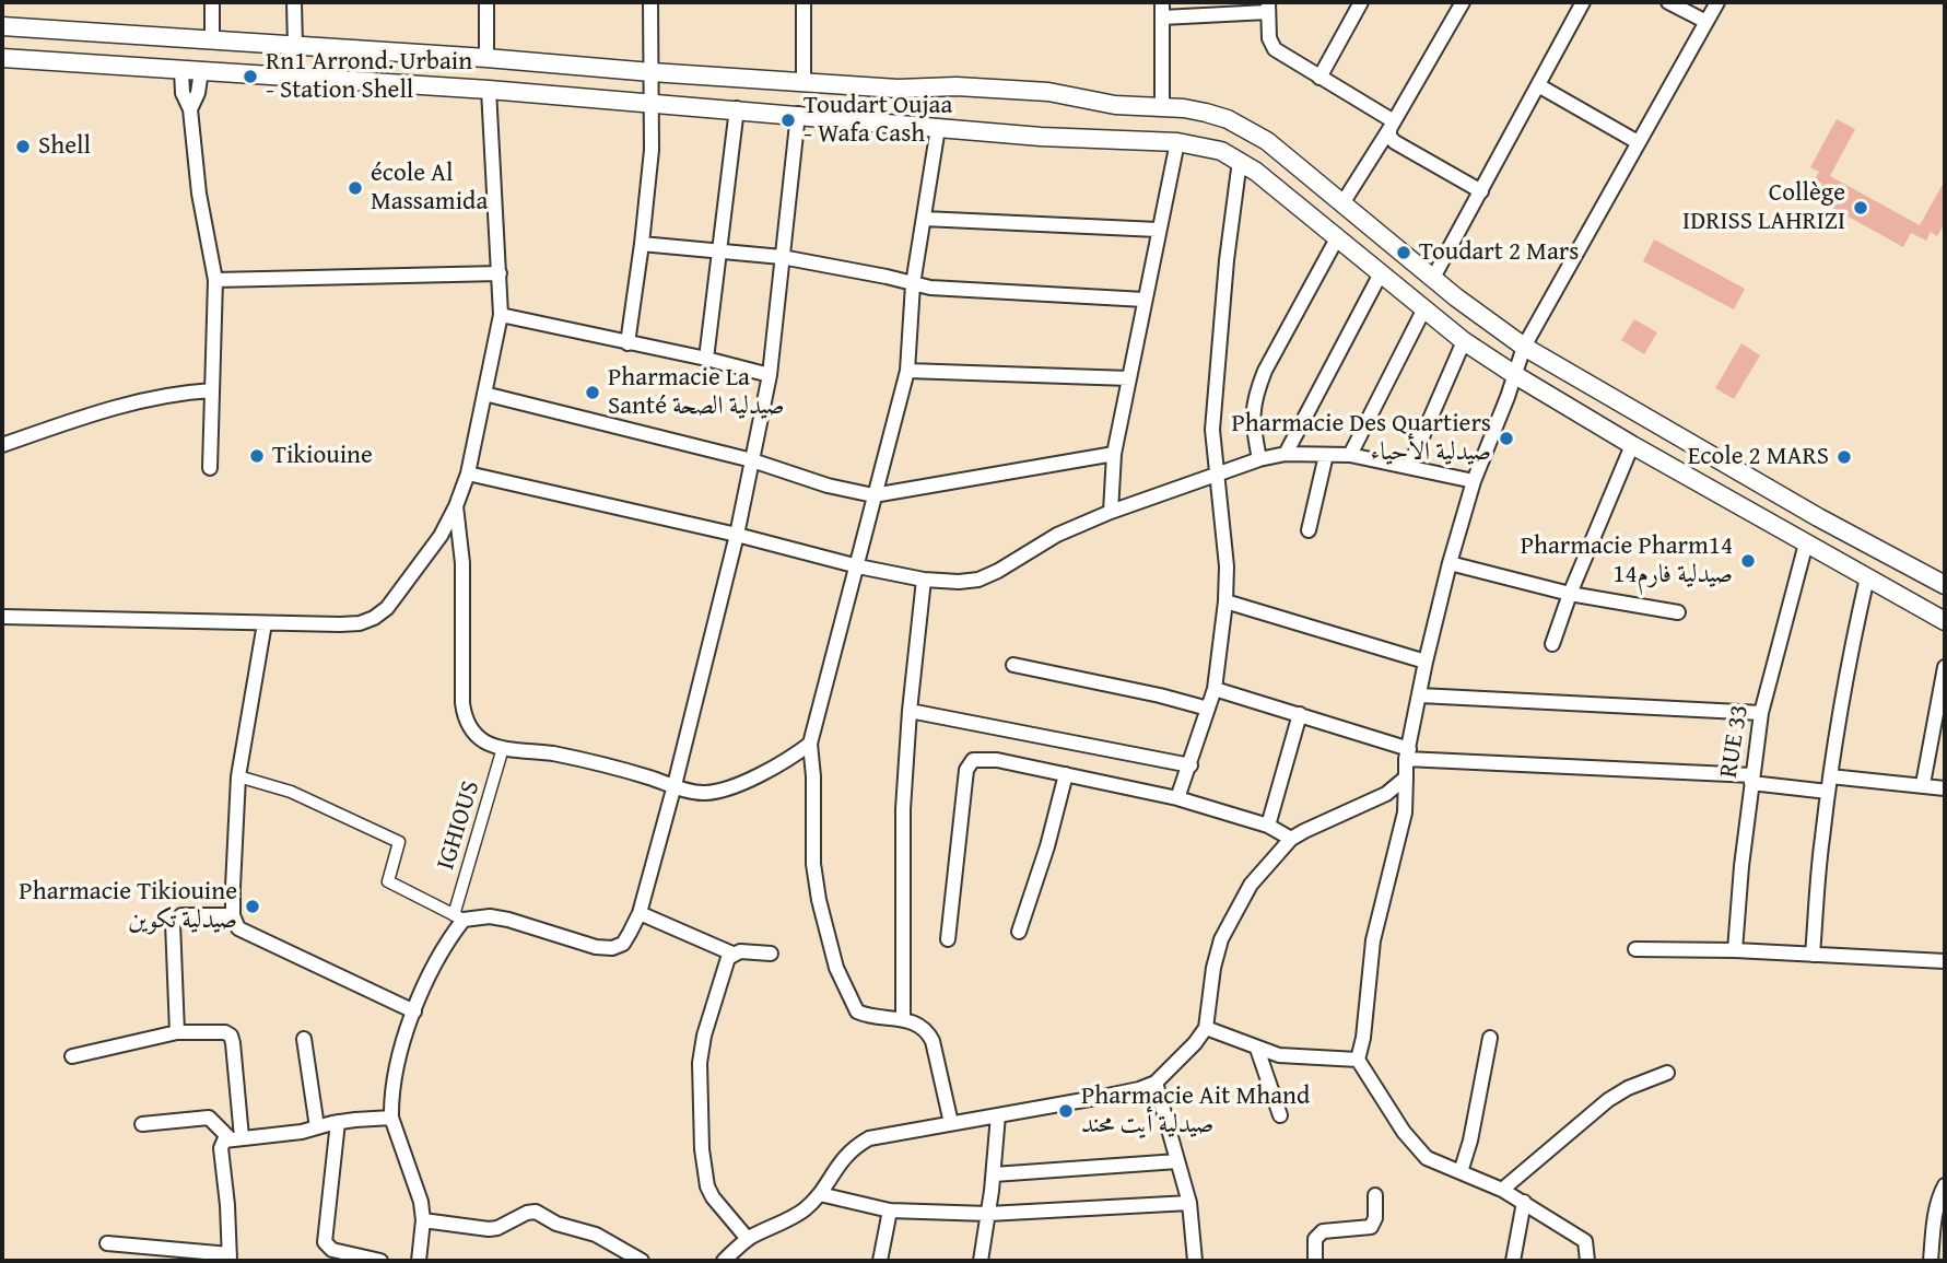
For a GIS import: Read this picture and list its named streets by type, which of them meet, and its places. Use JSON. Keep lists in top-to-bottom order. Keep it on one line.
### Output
{"streets":{"street":["RUE 33","IGHIOUS"]},"places":["Rn1 Arrond. Urbain - Station Shell","Toudart Oujaa - Wafa Cash","Shell","école Al Massamida","Collège IDRISS LAHRIZI","Toudart 2 Mars","Pharmacie La Santé صيدلية الصحة","Pharmacie Des Quartiers صيدلية الأحياء","Tikiouine","Ecole 2 MARS","Pharmacie Pharm14 صيدلية فارم14","Pharmacie Tikiouine صيدلية تكوين","Pharmacie Ait Mhand صيدلية أيت محند"]}
